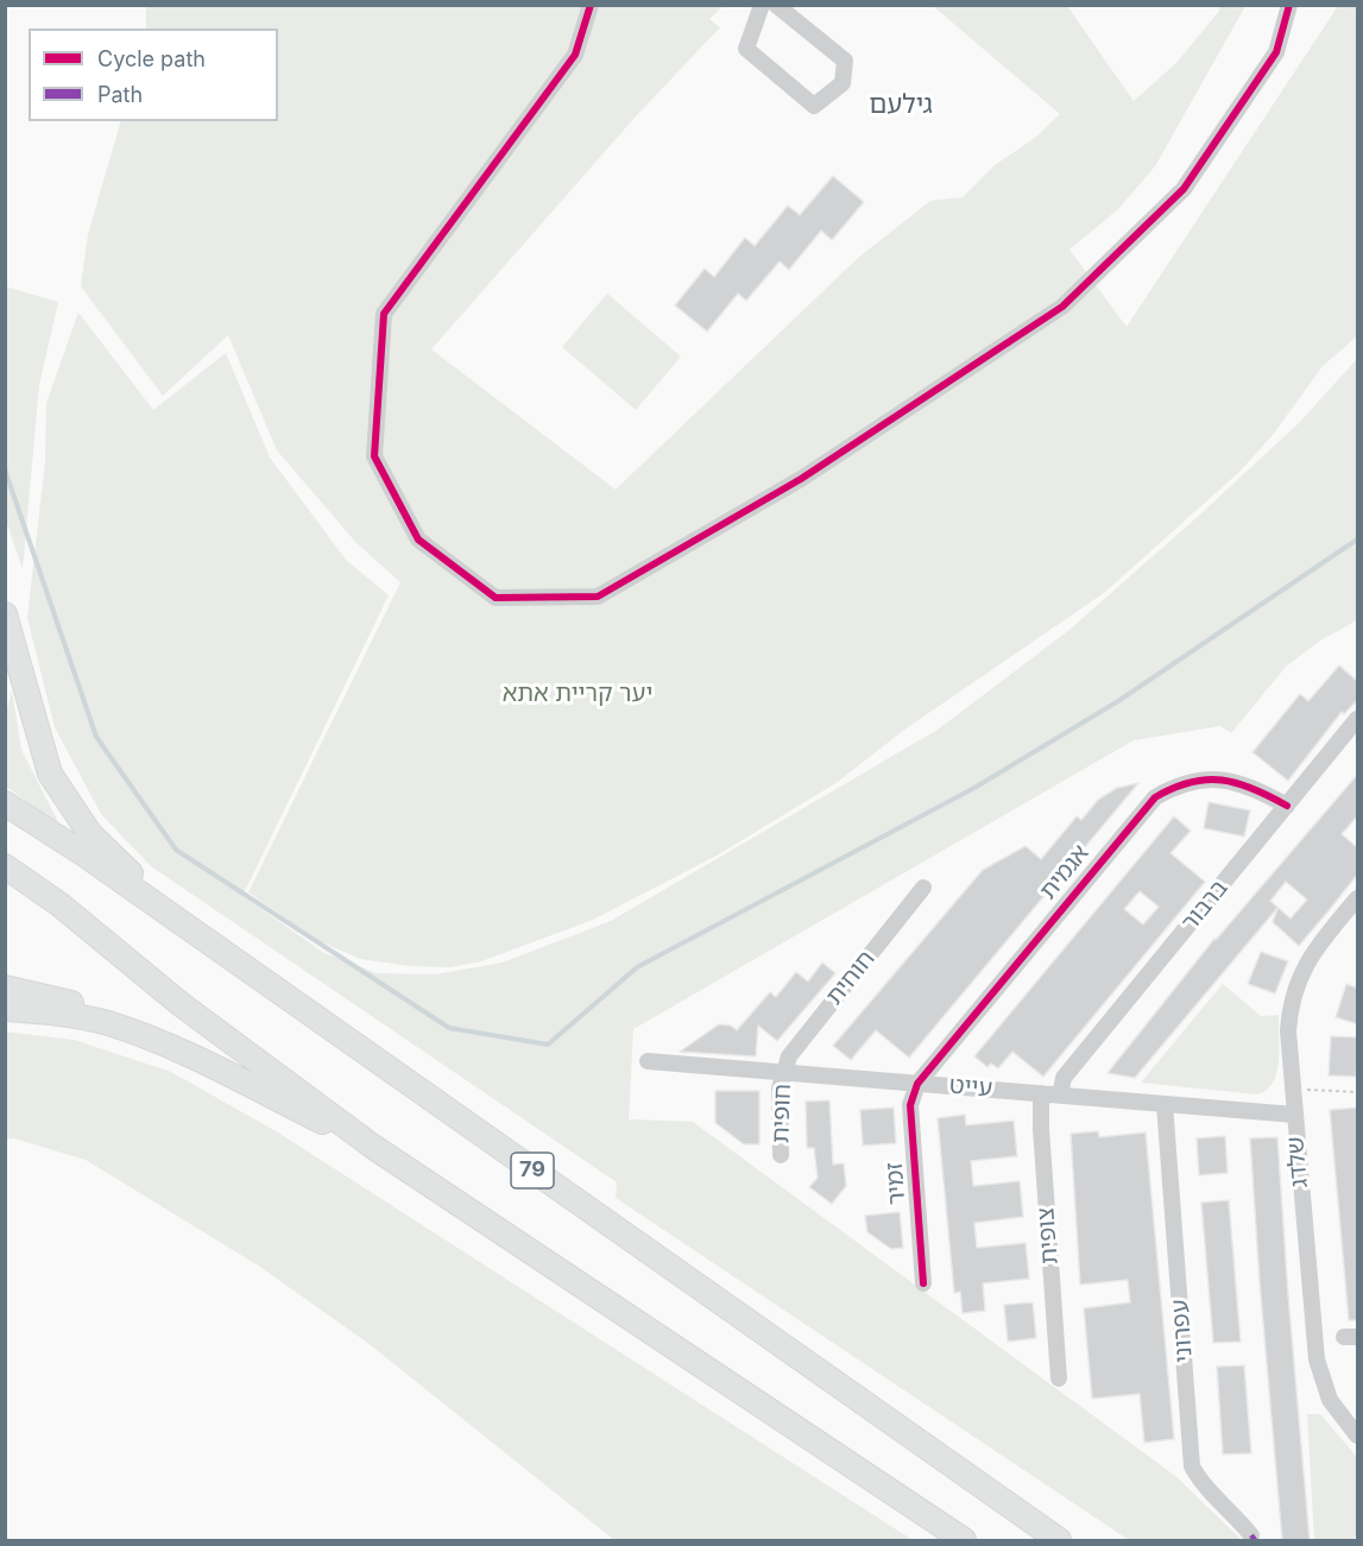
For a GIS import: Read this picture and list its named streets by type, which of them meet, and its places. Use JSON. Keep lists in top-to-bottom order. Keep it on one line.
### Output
{"streets":{"highway":["79"],"street":["אגמית","ברבור","חוחית","עייט","חופית","שלדג","זמיר","צופית","עפרוני"]},"crossings":[["אגמית","ברבור"],["אגמית","עייט"],["אגמית","זמיר"],["ברבור","עייט"],["חוחית","עייט"],["חוחית","חופית"],["עייט","חופית"],["עייט","שלדג"],["עייט","זמיר"],["עייט","צופית"],["עייט","עפרוני"]],"districts":["גילעם"],"parks":["יער קריית אתא"],"legend":["Cycle path","Path"]}
